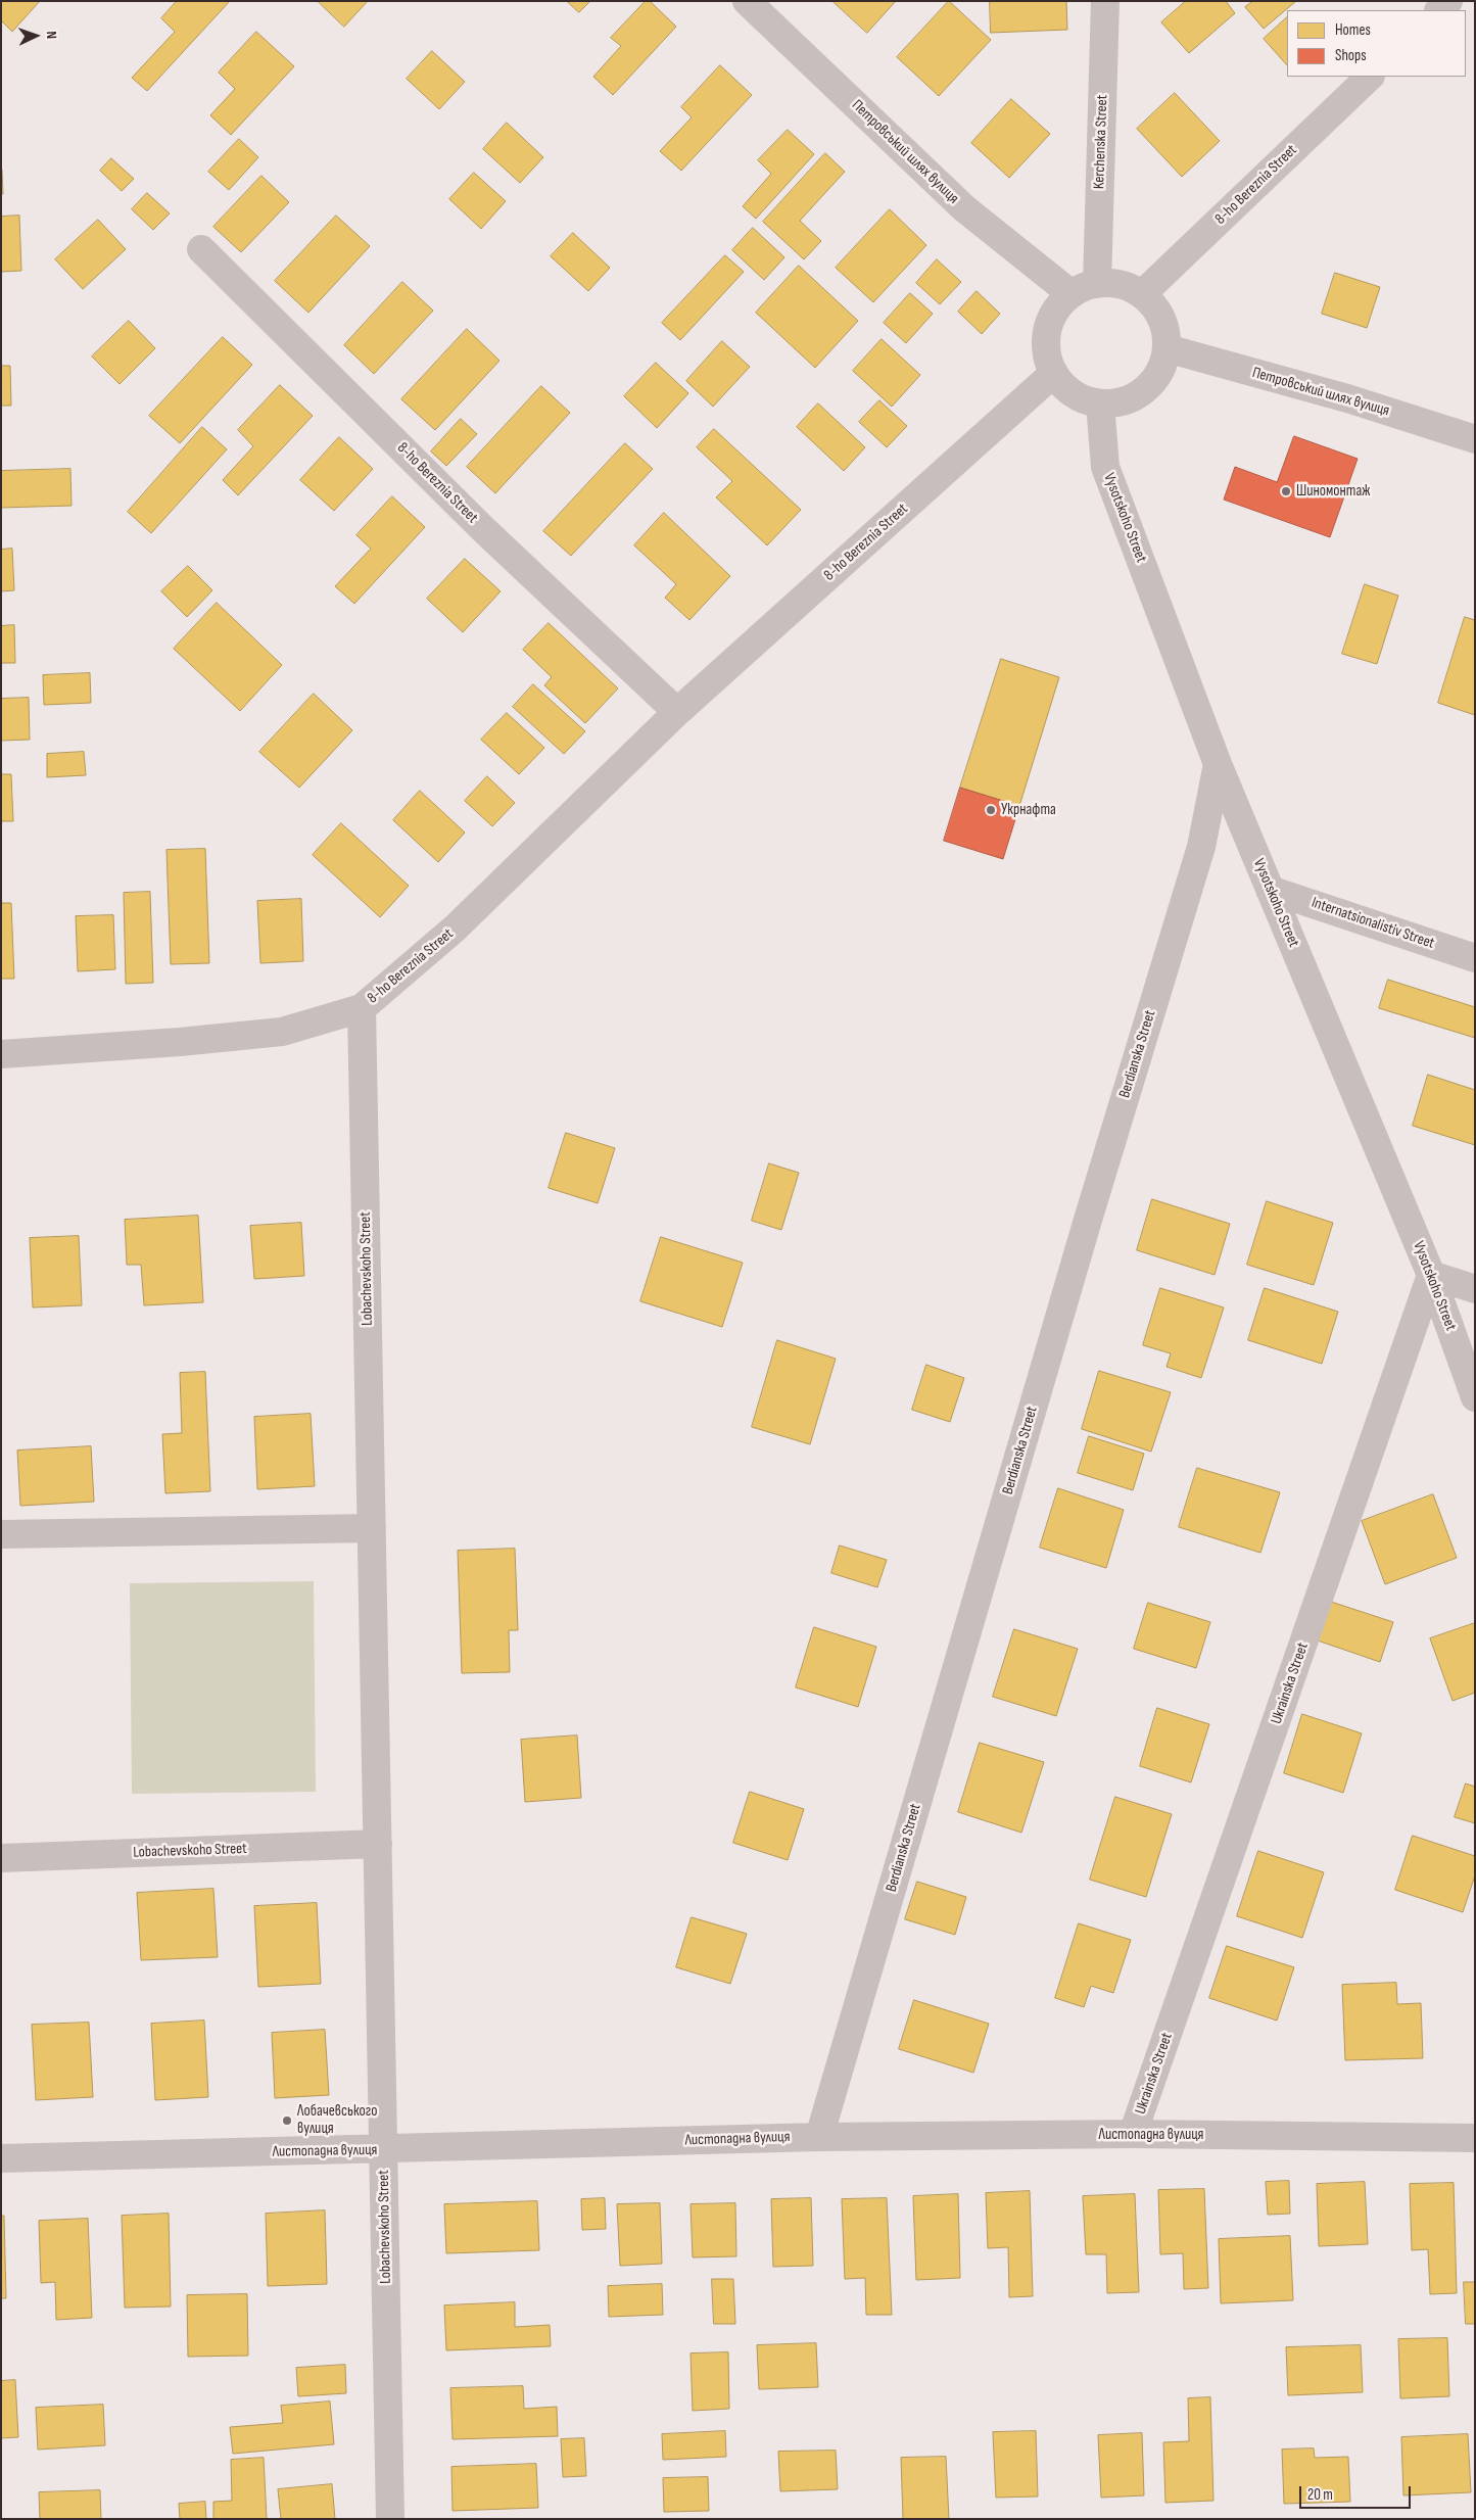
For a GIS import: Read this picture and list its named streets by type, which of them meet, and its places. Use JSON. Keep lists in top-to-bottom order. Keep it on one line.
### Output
{"streets":{"street":["Kerchenska Street","Петровський шлях вулиця","8-ho Bereznia Street","Vysotskoho Street","Internatsionalistiv Street","Berdianska Street","Lobachevskoho Street","Ukrainska Street","Листопадна вулиця"]},"crossings":[["Kerchenska Street","Петровський шлях вулиця"],["Kerchenska Street","8-ho Bereznia Street"],["Kerchenska Street","Vysotskoho Street"],["Петровський шлях вулиця","8-ho Bereznia Street"],["Петровський шлях вулиця","Vysotskoho Street"],["8-ho Bereznia Street","Vysotskoho Street"],["8-ho Bereznia Street","Lobachevskoho Street"],["Vysotskoho Street","Internatsionalistiv Street"],["Vysotskoho Street","Berdianska Street"],["Vysotskoho Street","Ukrainska Street"],["Berdianska Street","Листопадна вулиця"],["Lobachevskoho Street","Листопадна вулиця"],["Ukrainska Street","Листопадна вулиця"]],"places":["Шиномонтаж","Укрнафта","Лобачевського вулиця"],"legend":["Homes","Shops"],"scale_bar":"20 m","north":"right"}
